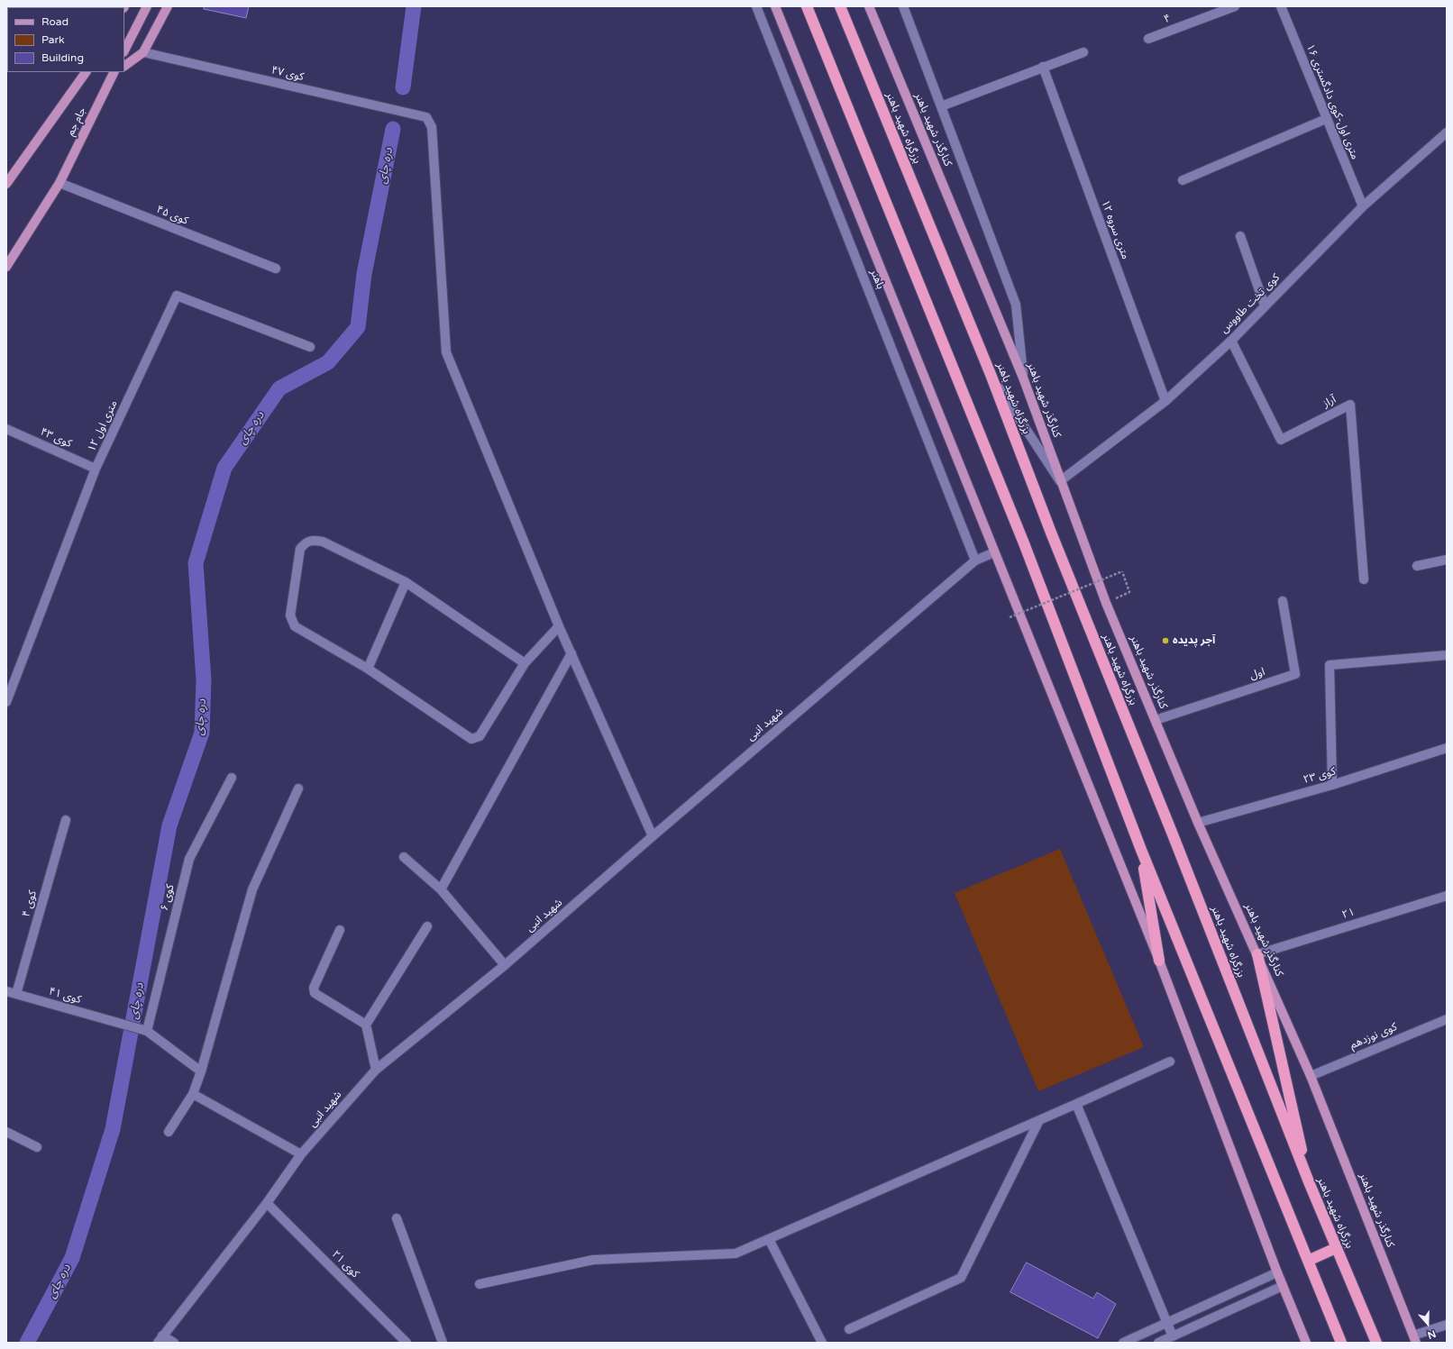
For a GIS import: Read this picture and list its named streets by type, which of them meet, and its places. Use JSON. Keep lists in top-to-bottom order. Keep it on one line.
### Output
{"streets":{"highway":["بزرگراه شهید باهنر"],"main road":["جام جم","کنارگذر شهید باهنر"],"street":["۴","کوی ۴۷","۱۶ متری اول-کوی دادگستری","کوی ۴۵","۱۲ متری سروه","باهنر","کوی تخت طاووس","آراز","۱۲ متری اول","کوی ۴۳","اول","شهید انبی","کوی ۲۳","کوی ۶","کوی ۴","۲۱","کوی ۴۱","کوی نوزدهم","کوی ۲۱"]},"crossings":[["۱۶ متری اول-کوی دادگستری","کوی تخت طاووس"],["جام جم","کوی ۴۵"],["کنارگذر شهید باهنر","کوی تخت طاووس"],["کنارگذر شهید باهنر","اول"],["کنارگذر شهید باهنر","کوی ۲۳"],["کنارگذر شهید باهنر","۲۱"],["کنارگذر شهید باهنر","کوی نوزدهم"],["۱۲ متری سروه","کوی تخت طاووس"],["باهنر","شهید انبی"],["کوی تخت طاووس","آراز"],["۱۲ متری اول","کوی ۴۳"],["شهید انبی","کوی ۲۱"],["کوی ۶","کوی ۴۱"],["کوی ۴","کوی ۴۱"]],"water":["دره چای"],"places":["آجر پدیده"],"legend":["Road","Park","Building"],"north":"bottom"}
